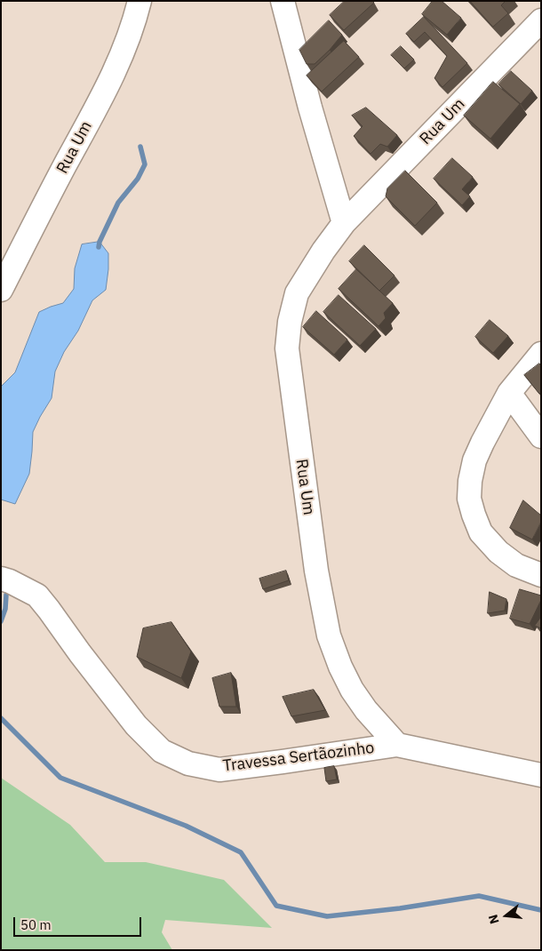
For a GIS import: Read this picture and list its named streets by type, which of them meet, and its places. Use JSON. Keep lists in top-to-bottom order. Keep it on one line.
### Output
{"streets":{"street":["Rua Um","Travessa Sertãozinho"]},"crossings":[["Rua Um","Travessa Sertãozinho"]],"scale_bar":"50 m","north":"left"}
